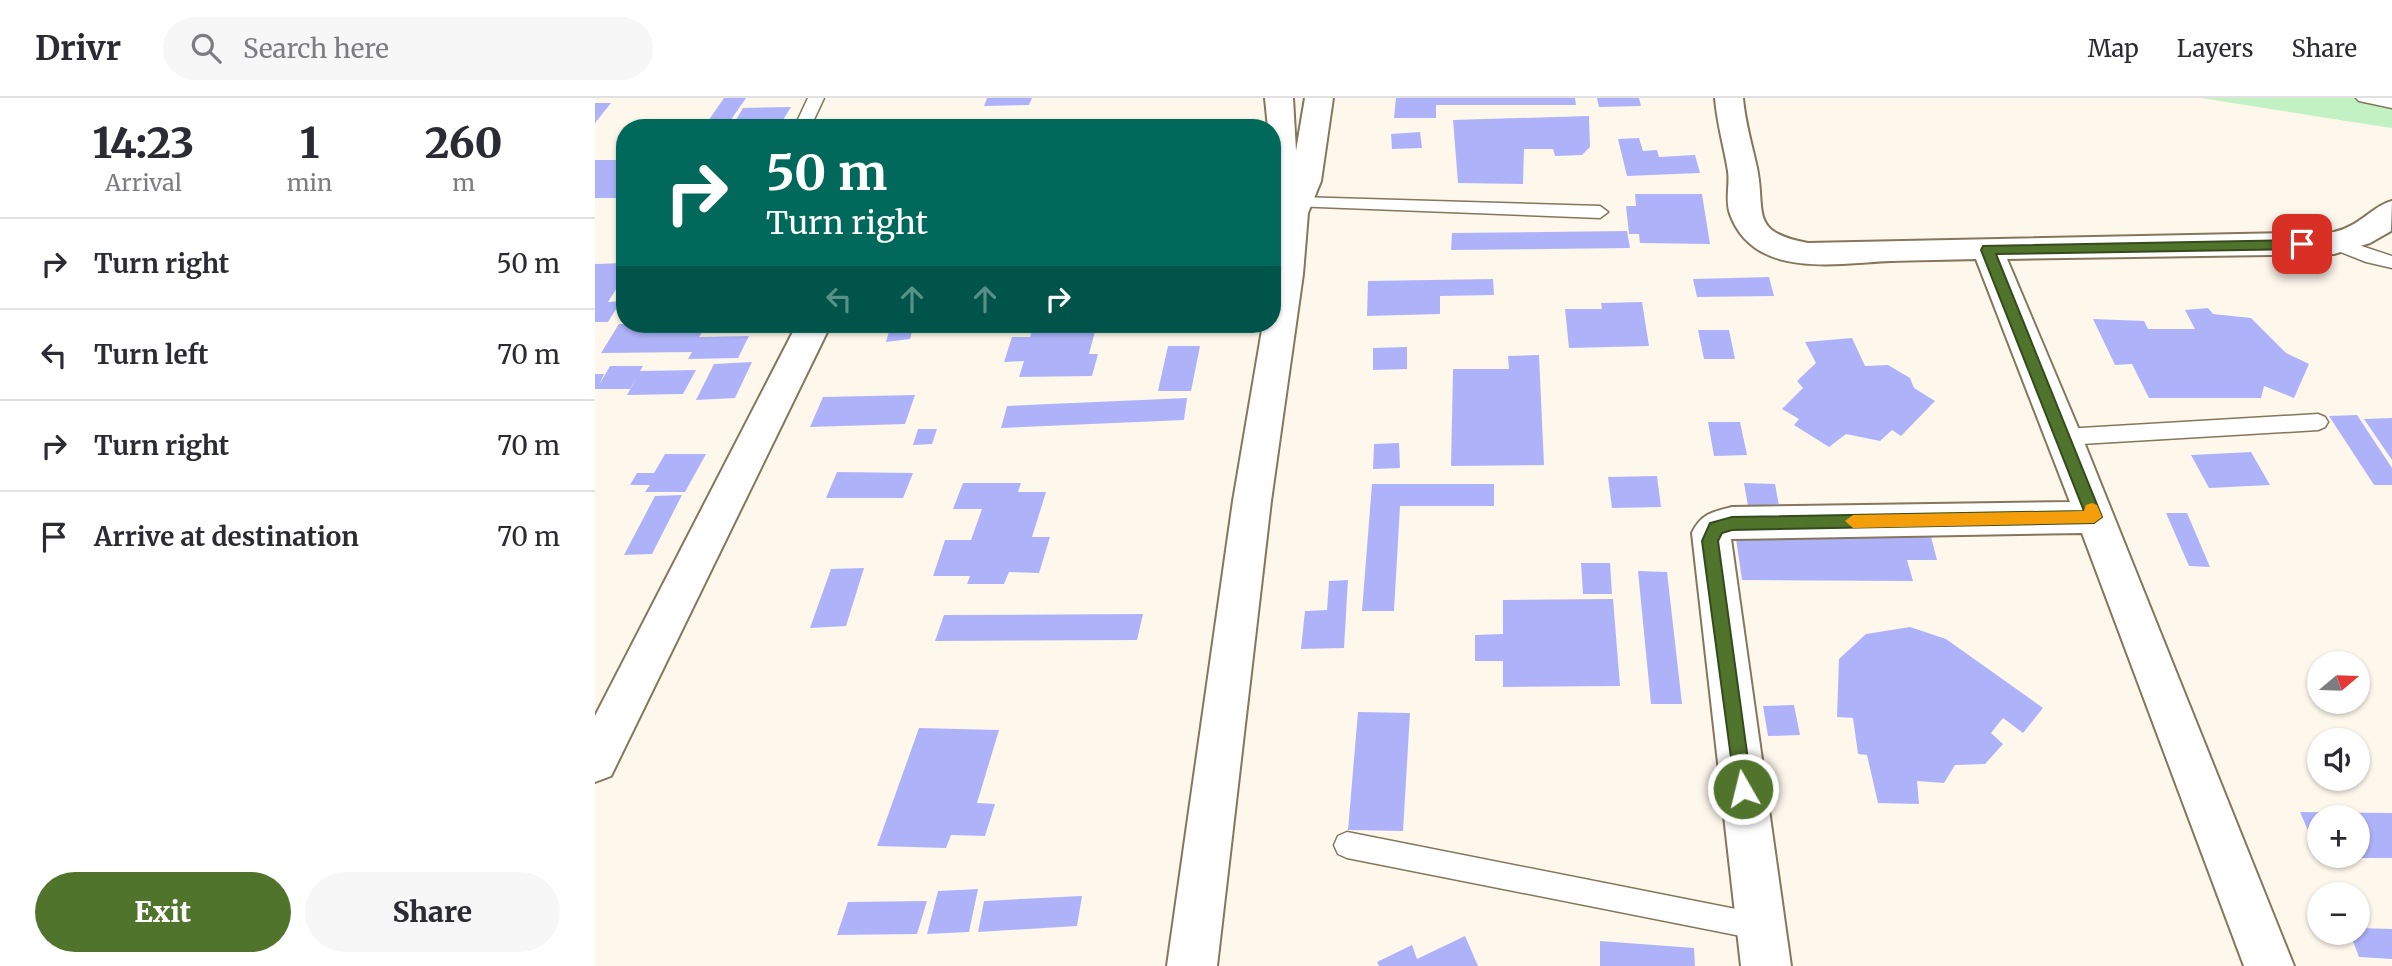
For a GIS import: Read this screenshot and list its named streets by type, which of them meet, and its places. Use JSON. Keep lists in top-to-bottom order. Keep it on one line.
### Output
{"north":"right","page":{"header":"Drivr","search":"Search here","nav":["Map","Layers","Share"],"eta":["14:23","Arrival","1","min","260","m"],"turn":["50 m","Turn right"],"list":[{"name":"Turn right","value":"50 m"},{"name":"Turn left","value":"70 m"},{"name":"Turn right","value":"70 m"},{"name":"Arrive at destination","value":"70 m"}],"map_buttons":["+","−"],"buttons":["Exit","Share"]}}
